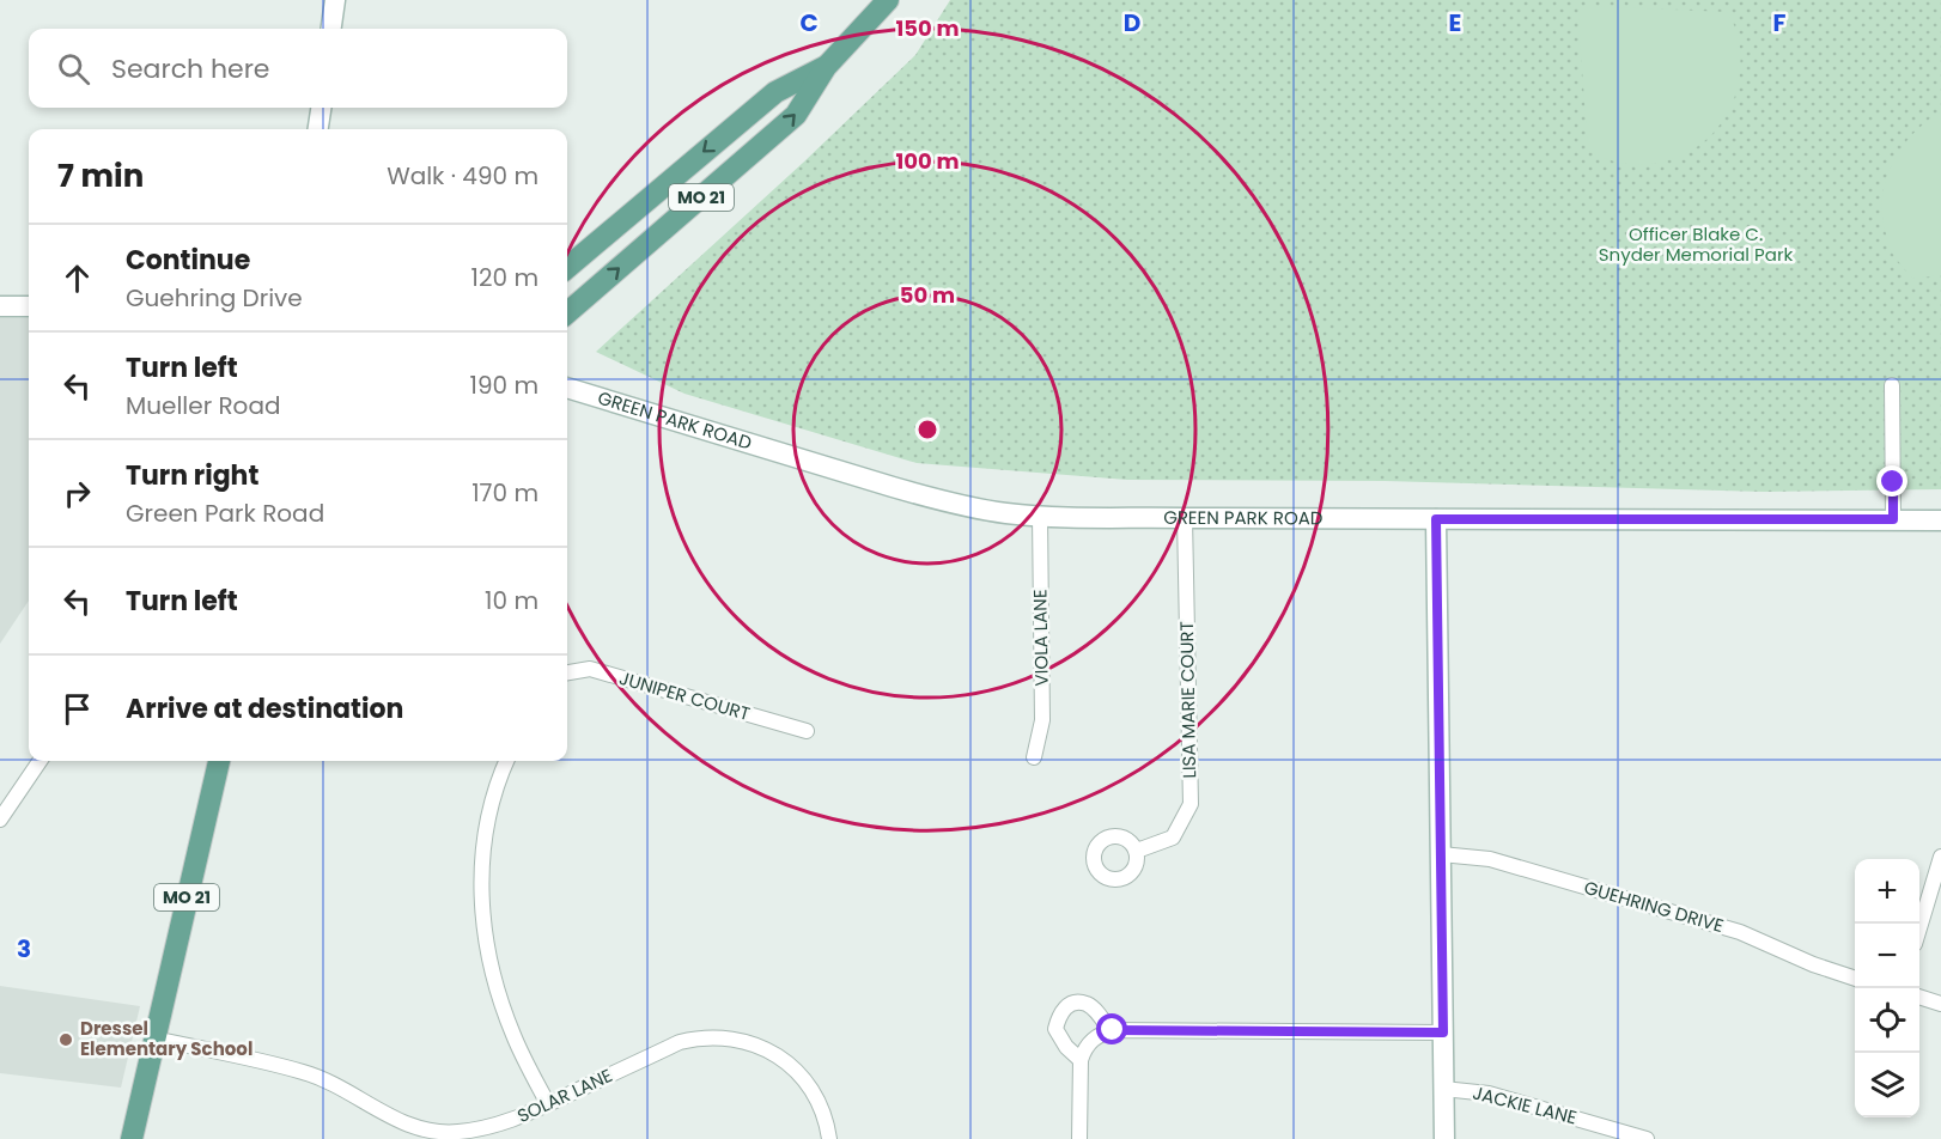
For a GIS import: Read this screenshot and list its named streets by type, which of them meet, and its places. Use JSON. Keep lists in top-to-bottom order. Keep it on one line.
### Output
{"streets":{"main road":["MO 21"],"street":["GREEN PARK ROAD","VIOLA LANE","JUNIPER COURT","LISA MARIE COURT","GUEHRING DRIVE","SOLAR LANE","JACKIE LANE"]},"crossings":[["MO 21","SOLAR LANE"],["GREEN PARK ROAD","VIOLA LANE"],["GREEN PARK ROAD","LISA MARIE COURT"]],"parks":["Officer Blake C. Snyder Memorial Park"],"places":["Dressel Elementary School"],"page":{"search":"Search here","heading":["7 min","Walk · 490 m"],"list":[["Continue","Guehring Drive","120 m"],["Turn left","Mueller Road","190 m"],["Turn right","Green Park Road","170 m"],["Turn left","10 m"],"Arrive at destination"],"map_buttons":["+","−"]},"grid":{"columns":["C","D","E","F"],"rows":["3"]},"rings":["150 m","100 m","50 m"]}
